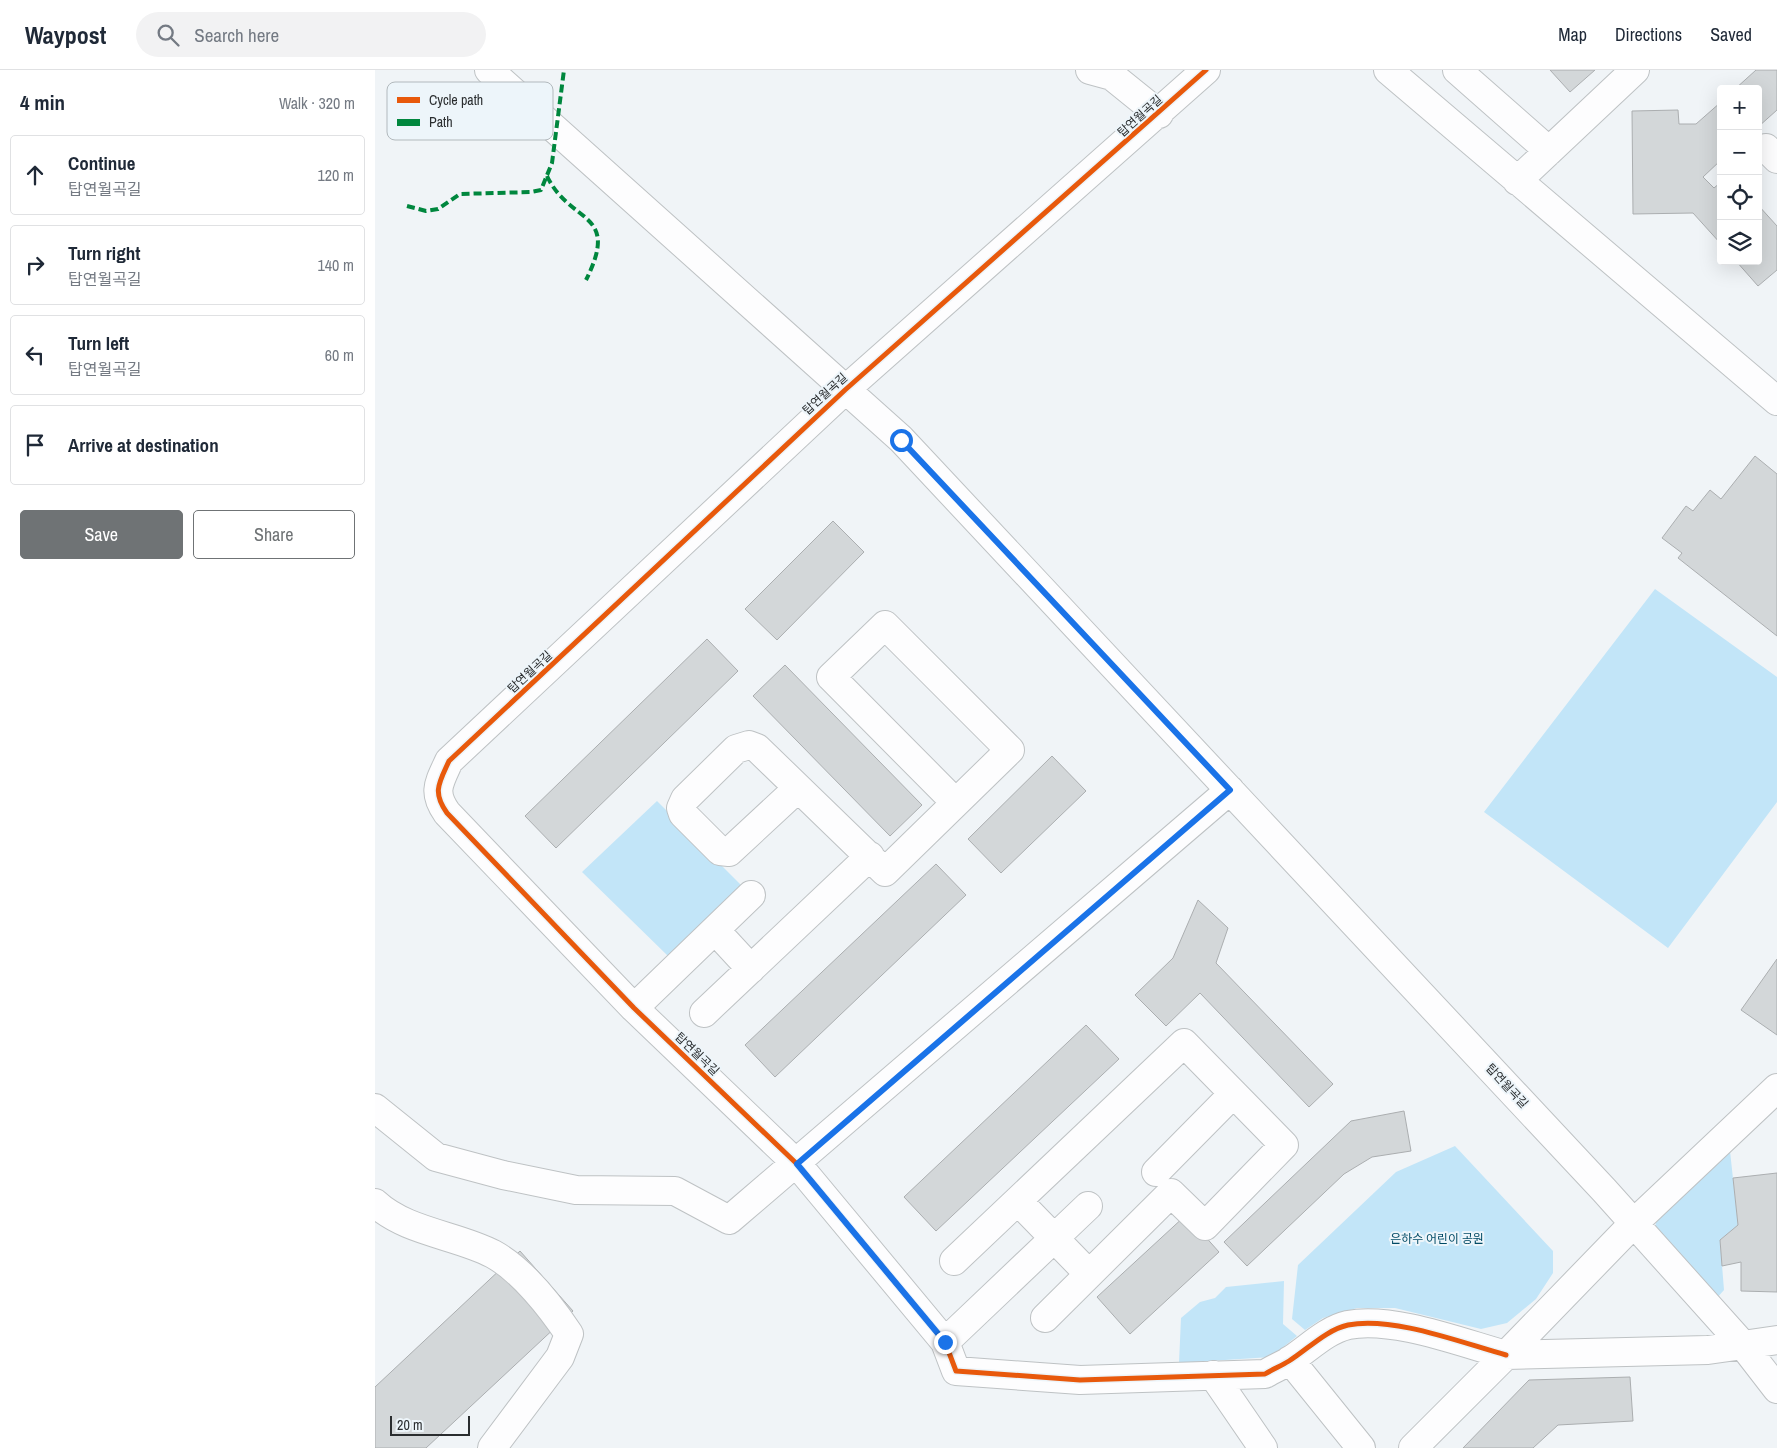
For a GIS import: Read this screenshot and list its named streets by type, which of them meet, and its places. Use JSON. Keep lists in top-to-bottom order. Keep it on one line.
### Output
{"streets":{"street":["탑연월곡길"]},"parks":["은하수 어린이 공원"],"legend":["Cycle path","Path"],"scale_bar":"20 m","page":{"header":"Waypost","search":"Search here","nav":["Map","Directions","Saved"],"heading":["4 min","Walk · 320 m"],"map_buttons":["+","−"],"list":[["Continue","탑연월곡길","120 m"],["Turn right","탑연월곡길","140 m"],["Turn left","탑연월곡길","60 m"],"Arrive at destination"],"buttons":["Save","Share"],"scale":"20 m"}}
